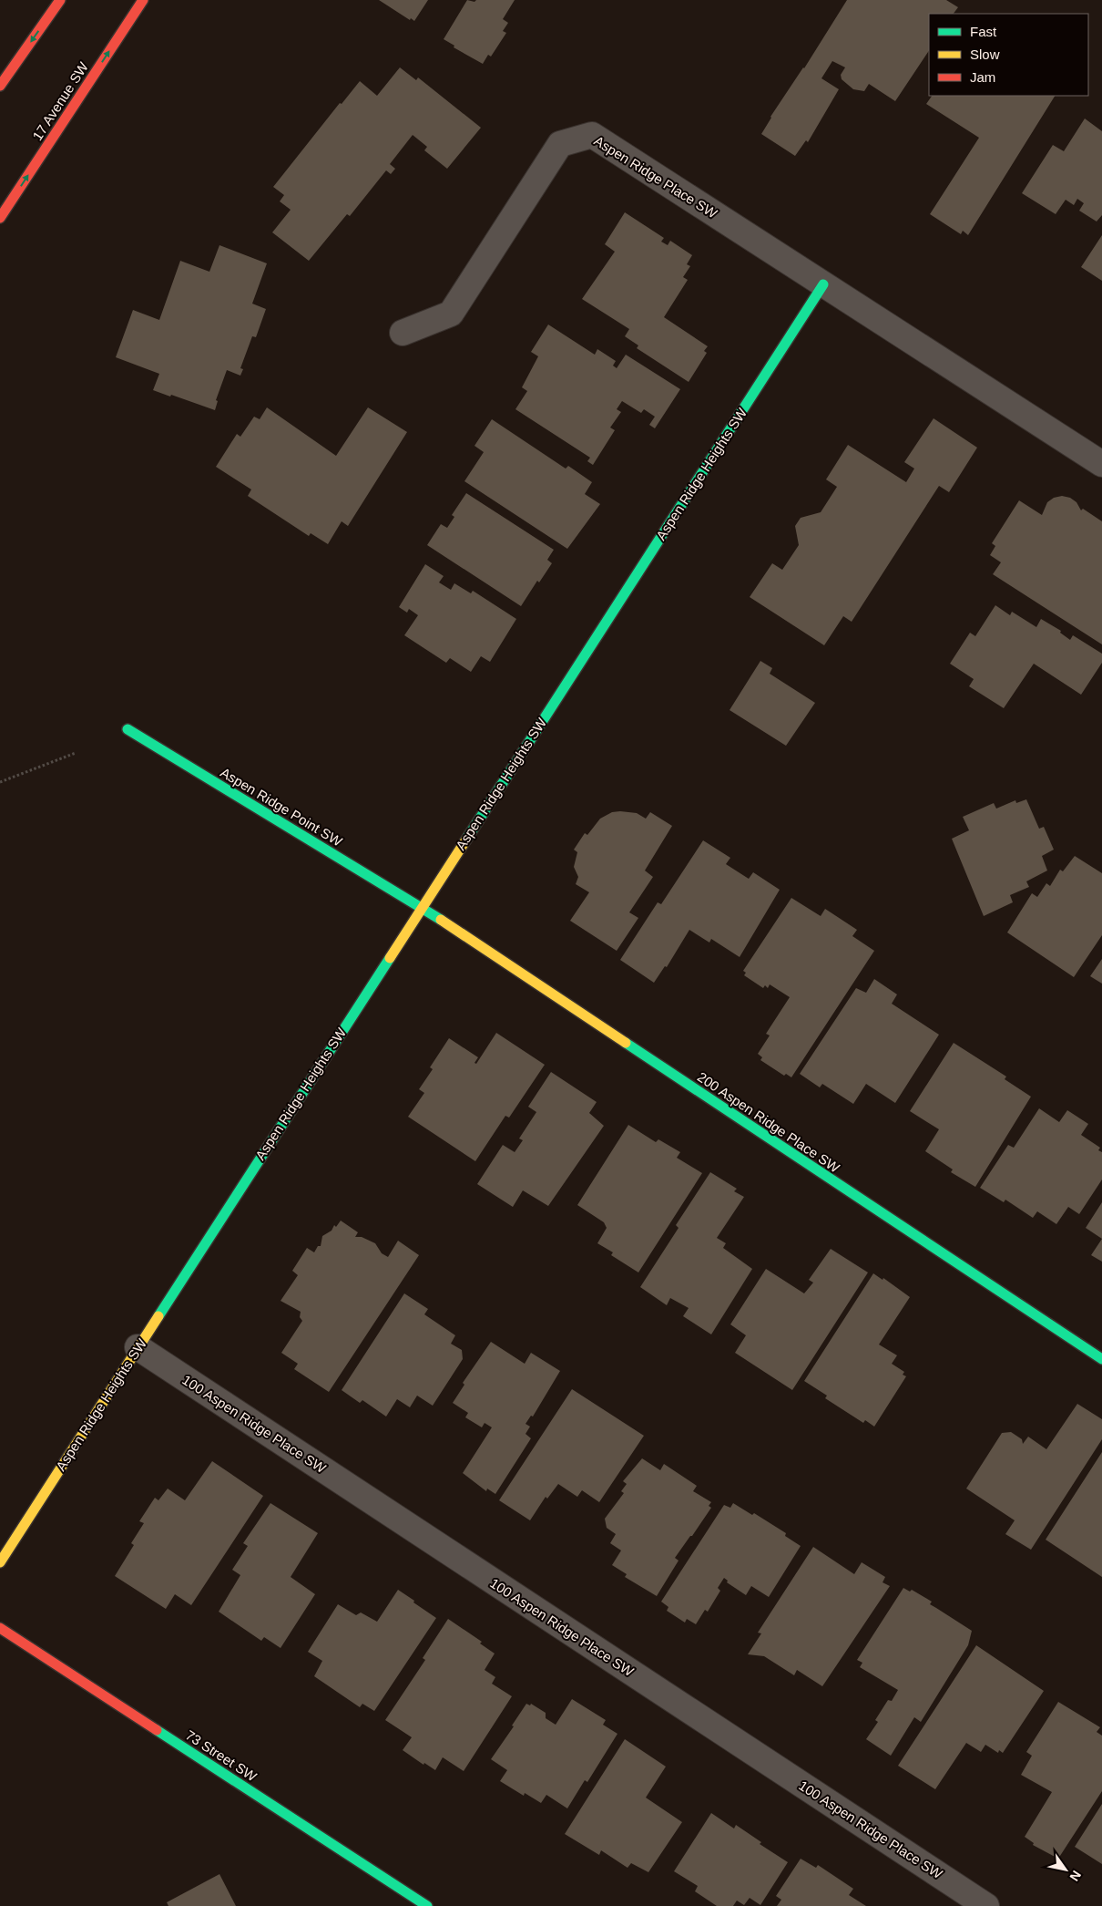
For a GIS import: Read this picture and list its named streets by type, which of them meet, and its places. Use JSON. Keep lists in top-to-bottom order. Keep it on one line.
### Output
{"streets":{"street":["17 Avenue SW","Aspen Ridge Place SW","Aspen Ridge Heights SW","Aspen Ridge Point SW","200 Aspen Ridge Place SW","100 Aspen Ridge Place SW","73 Street SW"]},"crossings":[["Aspen Ridge Place SW","Aspen Ridge Heights SW"],["Aspen Ridge Heights SW","Aspen Ridge Point SW"],["Aspen Ridge Heights SW","200 Aspen Ridge Place SW"],["Aspen Ridge Heights SW","100 Aspen Ridge Place SW"],["Aspen Ridge Point SW","200 Aspen Ridge Place SW"]],"legend":["Fast","Slow","Jam"],"north":"bottom right"}
